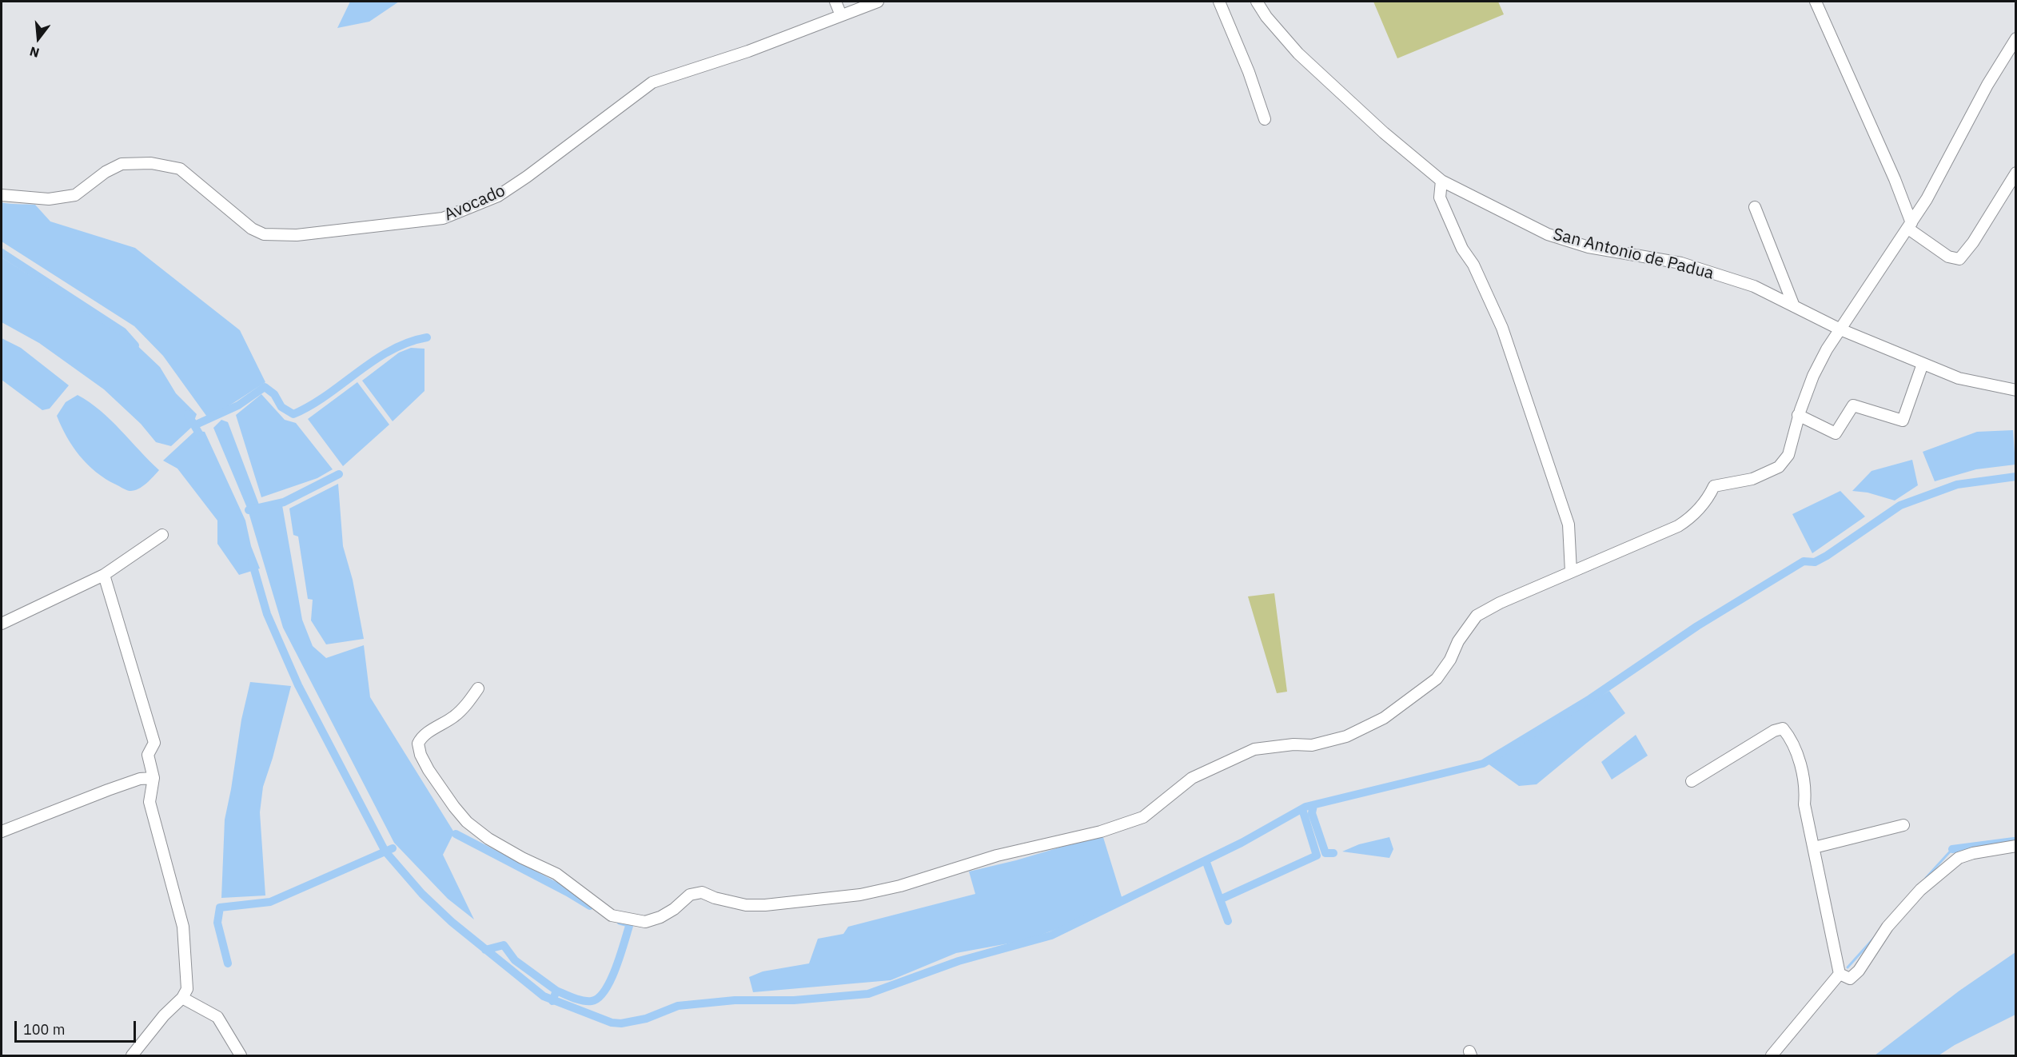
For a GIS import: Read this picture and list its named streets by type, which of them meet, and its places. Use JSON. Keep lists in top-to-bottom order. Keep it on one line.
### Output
{"streets":{"street":["Avocado","San Antonio de Padua"]},"scale_bar":"100 m","north":"bottom"}
